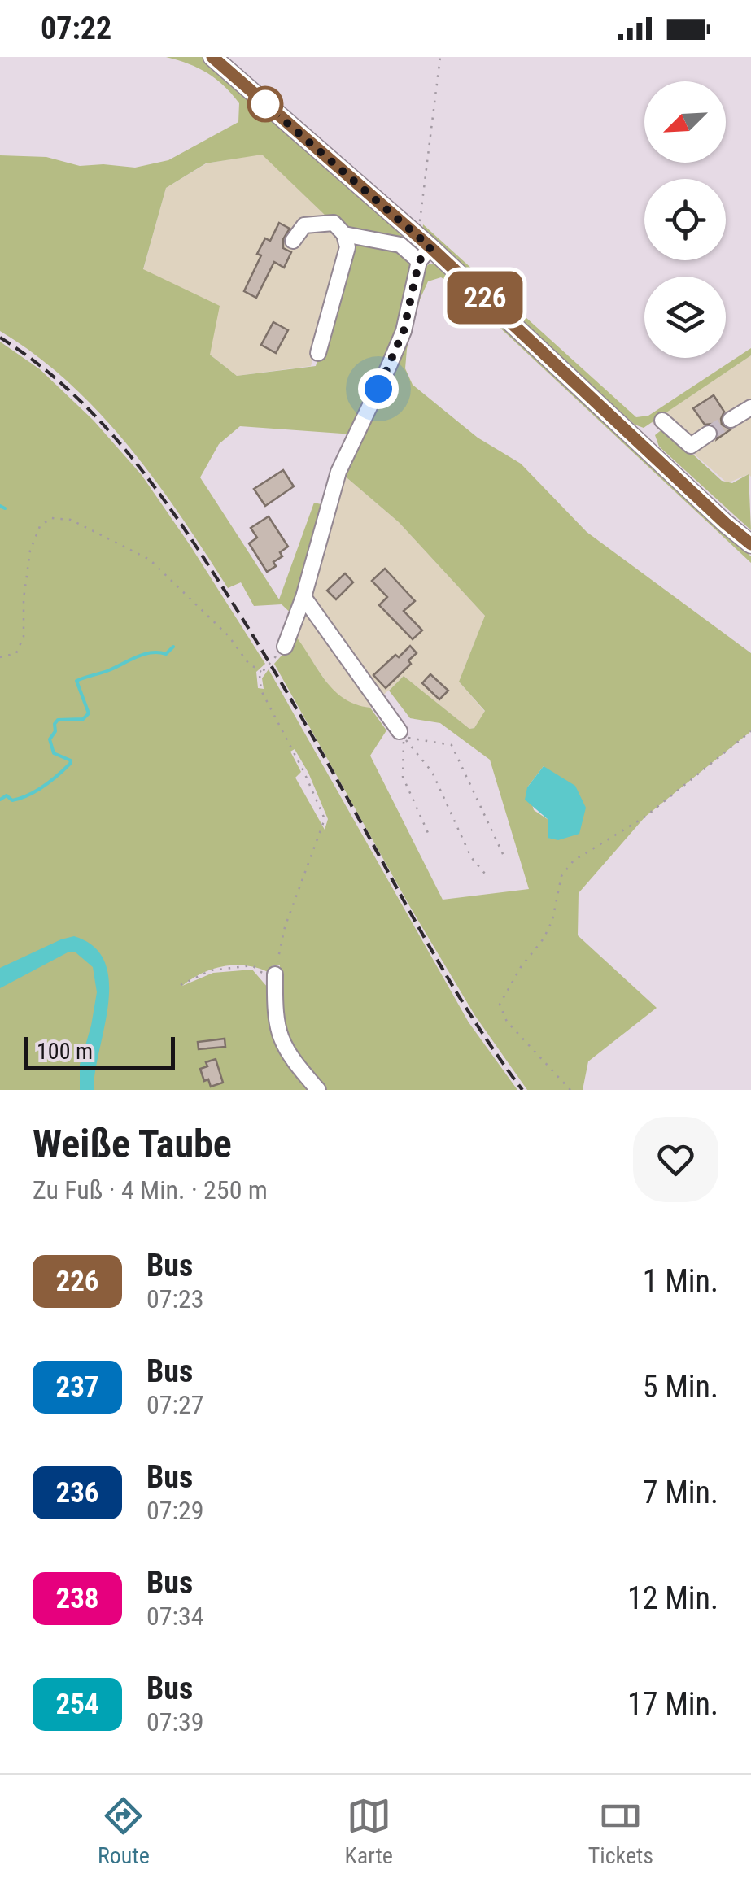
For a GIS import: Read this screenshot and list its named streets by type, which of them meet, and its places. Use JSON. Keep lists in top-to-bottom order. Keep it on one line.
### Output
{"lines":["bus line 226"],"scale_bar":"100 m","north":"bottom left","page":{"status":"07:22","on_map":"226","scale":"100 m","heading":["Weiße Taube","Zu Fuß · 4 Min. · 250 m"],"list":[{"mark":"226","name":"Bus","note":"07:23","value":"1 Min."},{"mark":"237","name":"Bus","note":"07:27","value":"5 Min."},{"mark":"236","name":"Bus","note":"07:29","value":"7 Min."},{"mark":"238","name":"Bus","note":"07:34","value":"12 Min."},{"mark":"254","name":"Bus","note":"07:39","value":"17 Min."}],"tabs":["Route","Karte","Tickets"]}}
